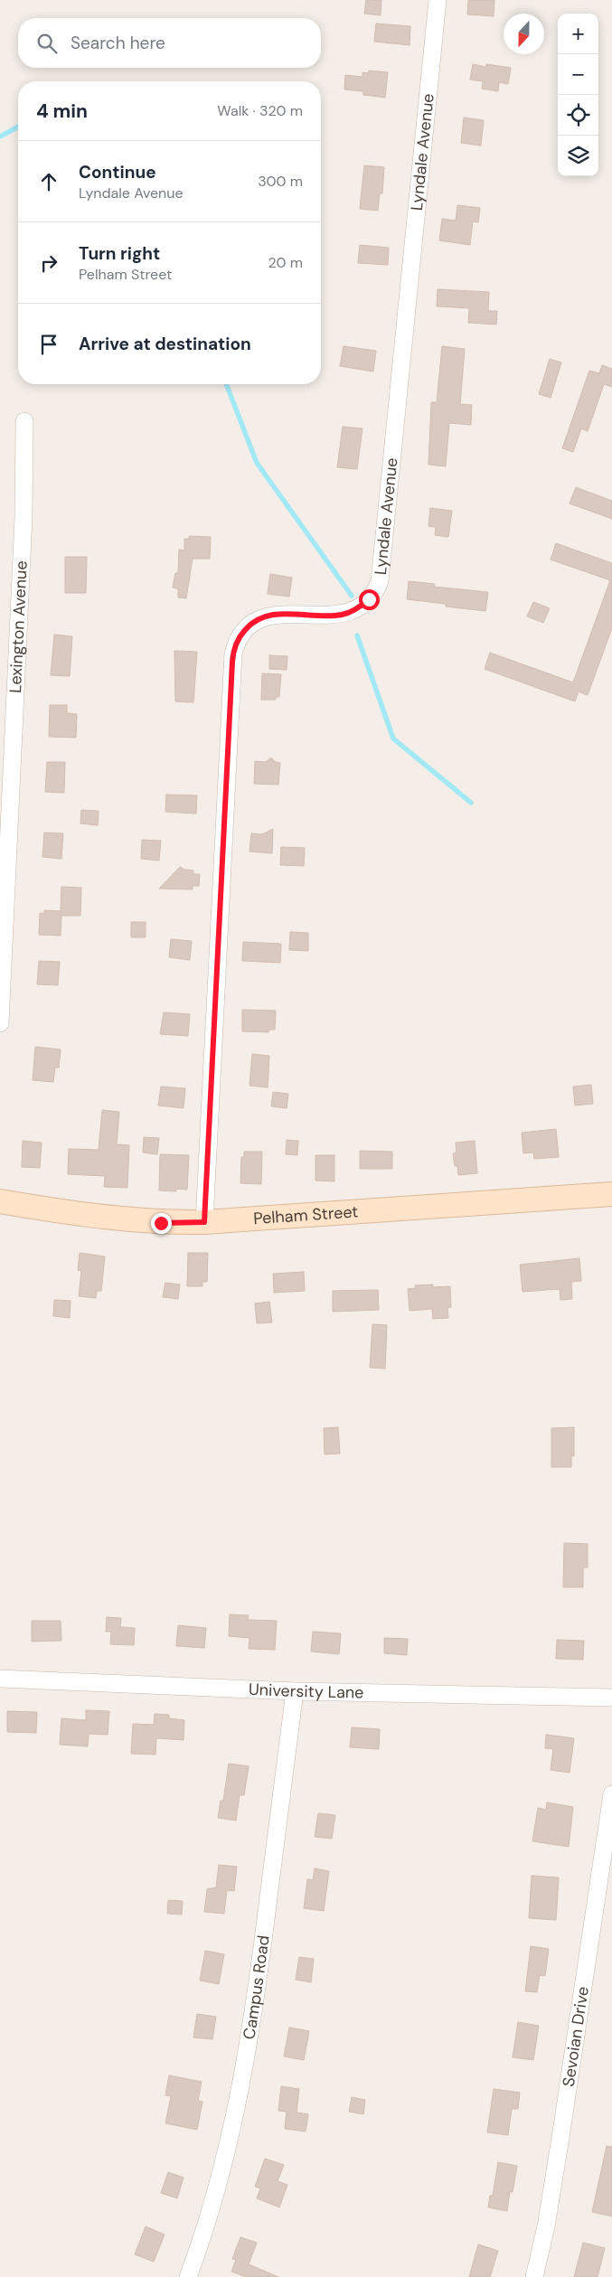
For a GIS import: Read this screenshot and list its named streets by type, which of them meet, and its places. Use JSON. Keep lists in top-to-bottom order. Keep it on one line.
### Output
{"streets":{"street":["Lyndale Avenue","Lexington Avenue","Pelham Street","University Lane","Campus Road","Sevoian Drive"]},"crossings":[["Lyndale Avenue","Pelham Street"],["University Lane","Campus Road"]],"north":"bottom","page":{"map_buttons":["+","−"],"search":"Search here","heading":["4 min","Walk · 320 m"],"list":[["Continue","Lyndale Avenue","300 m"],["Turn right","Pelham Street","20 m"],"Arrive at destination"]}}
